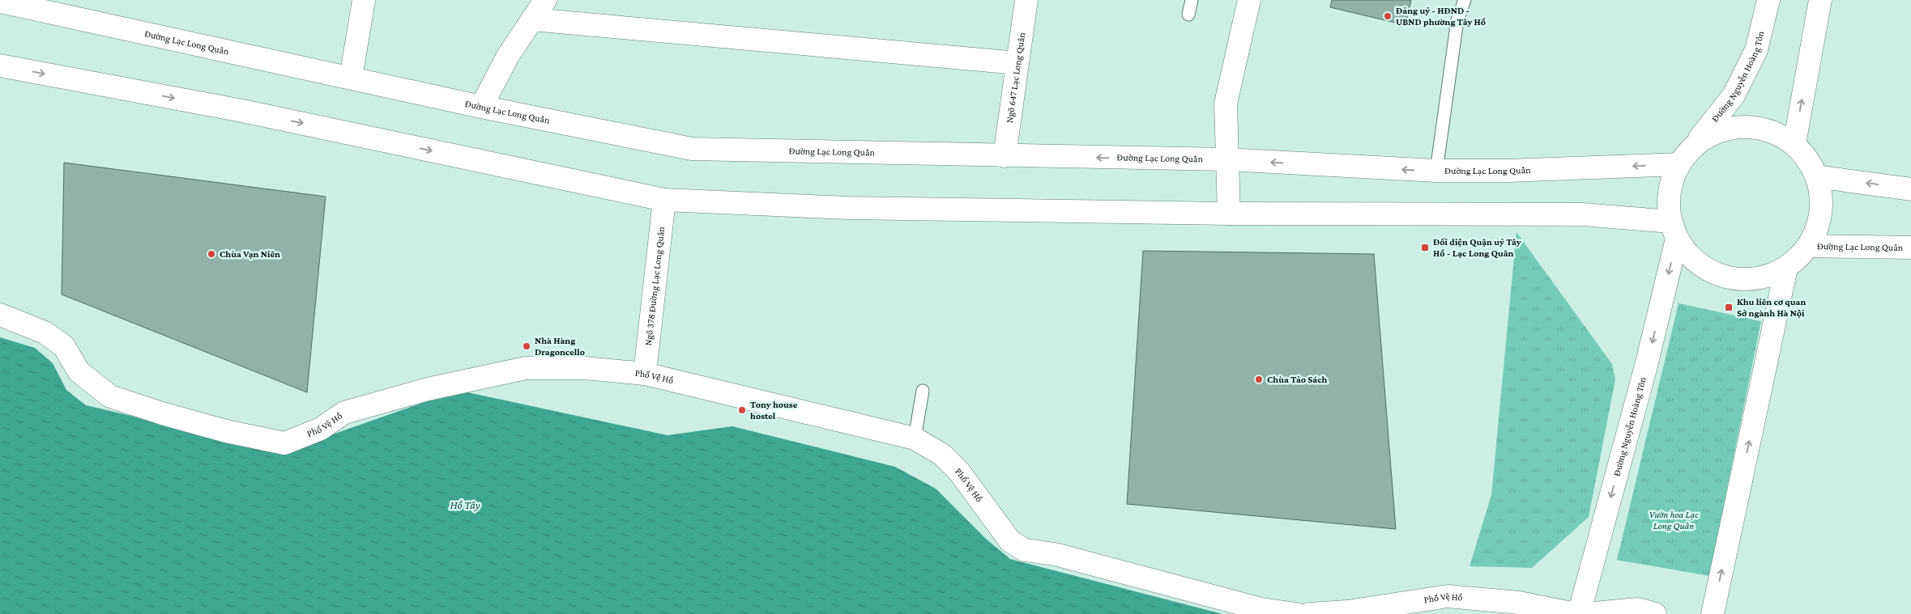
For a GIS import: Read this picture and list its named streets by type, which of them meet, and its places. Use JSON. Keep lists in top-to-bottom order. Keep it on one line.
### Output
{"streets":{"main road":["Đường Lạc Long Quân","Đường Nguyễn Hoàng Tôn","Ngõ 647 Lạc Long Quân","Ngõ 378 Đường Lạc Long Quân","Phố Vệ Hồ"]},"crossings":[["Đường Lạc Long Quân","Ngõ 647 Lạc Long Quân"],["Ngõ 378 Đường Lạc Long Quân","Phố Vệ Hồ"]],"water":["Hồ Tây"],"parks":["Vườn hoa Lạc Long Quân"],"places":{"other":["Đảng uỷ - HĐND - UBND phường Tây Hồ","Chùa Vạn Niên","Nhà Hàng Dragoncello","Chùa Tảo Sách","Tony house hostel"],"transit":["Đối diện Quận uỷ Tây Hồ - Lạc Long Quân","Khu liên cơ quan Sở ngành Hà Nội"]}}
